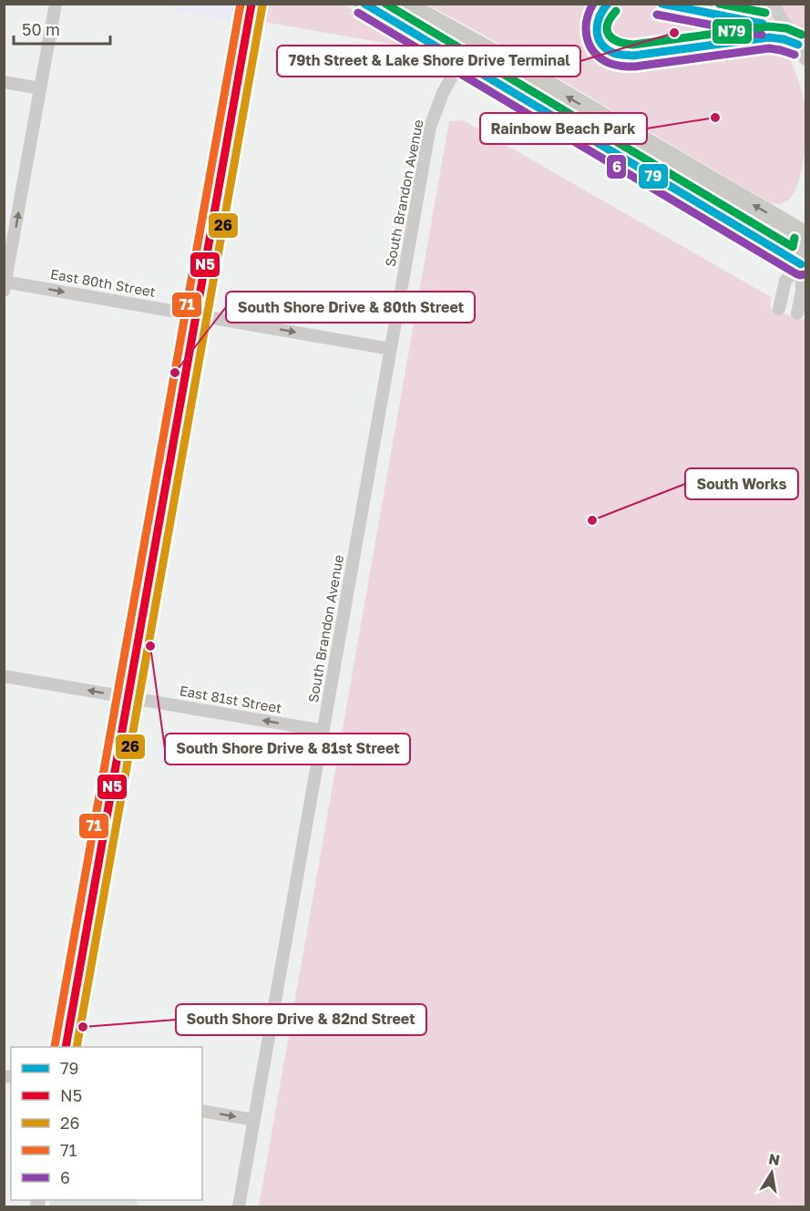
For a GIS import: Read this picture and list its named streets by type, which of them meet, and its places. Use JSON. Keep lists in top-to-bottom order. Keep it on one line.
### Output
{"streets":{"street":["South Brandon Avenue","East 80th Street","East 81st Street"]},"crossings":[["South Brandon Avenue","East 80th Street"],["South Brandon Avenue","East 81st Street"]],"one_way":["East 80th Street","East 81st Street"],"places":["79th Street & Lake Shore Drive Terminal","Rainbow Beach Park","South Shore Drive & 80th Street","South Works","South Shore Drive & 81st Street","South Shore Drive & 82nd Street"],"lines":["transit line 79","transit line N5","transit line 71","transit line 6","transit line N79","transit line 26"],"legend":["79","N5","26","71","6"],"scale_bar":"50 m","north":"top"}
